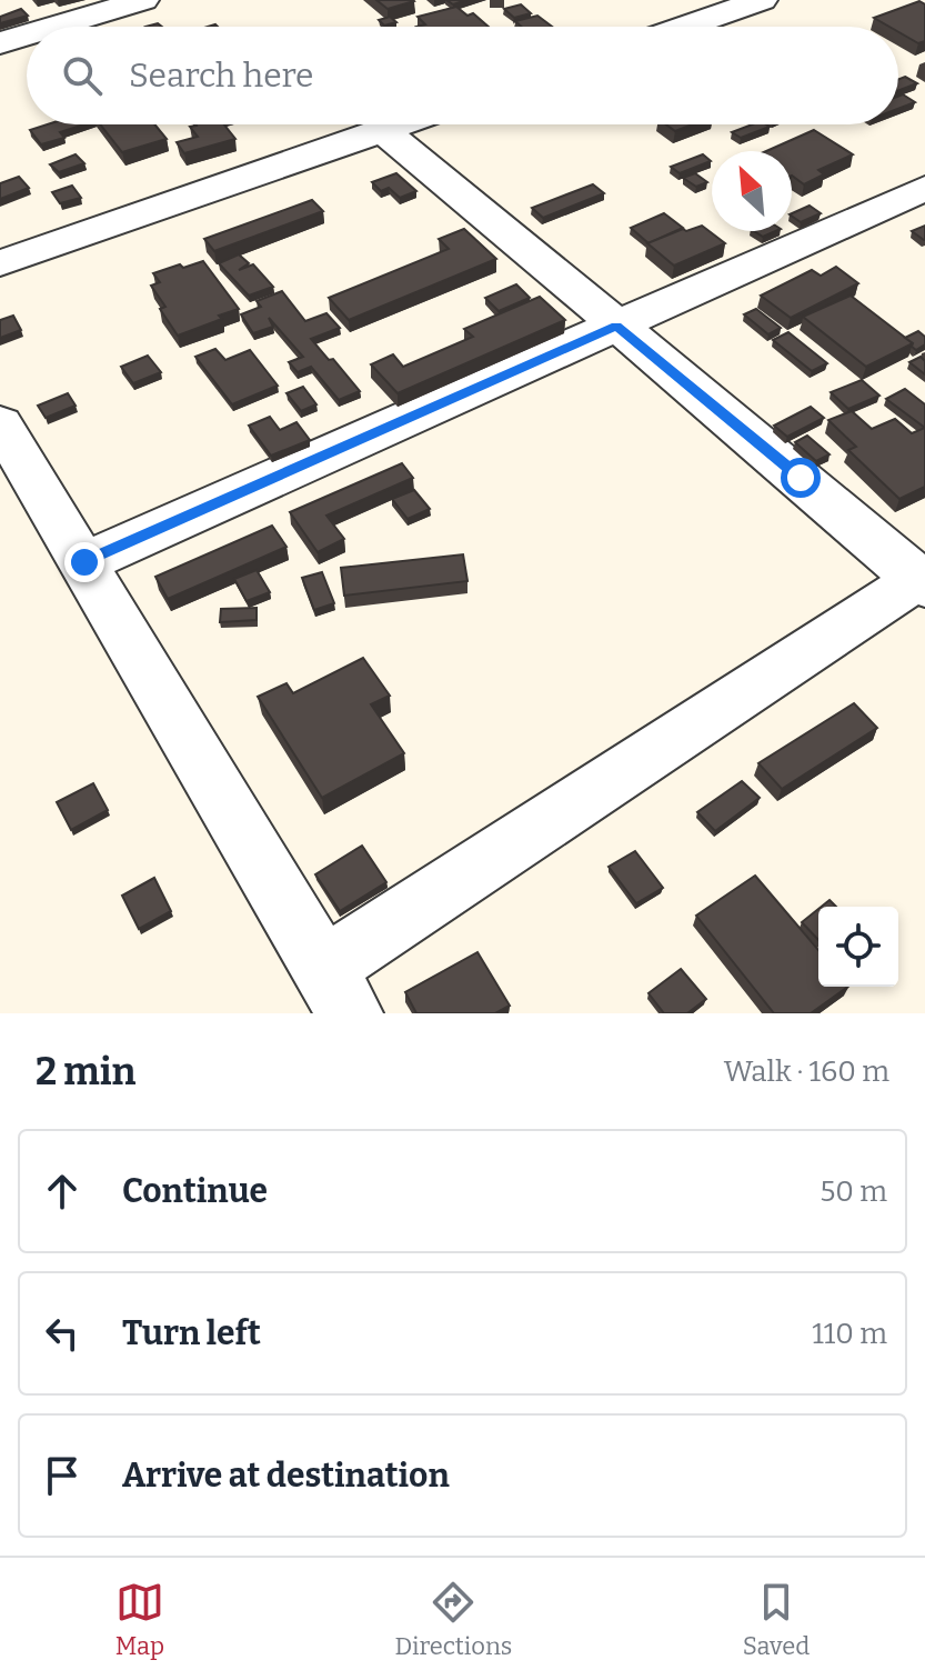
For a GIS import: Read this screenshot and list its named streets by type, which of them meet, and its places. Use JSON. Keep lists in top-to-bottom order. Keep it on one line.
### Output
{"north":"top left","page":{"search":"Search here","heading":["2 min","Walk · 160 m"],"list":[["Continue","50 m"],["Turn left","110 m"],"Arrive at destination"],"nav":["Map","Directions","Saved"]}}
